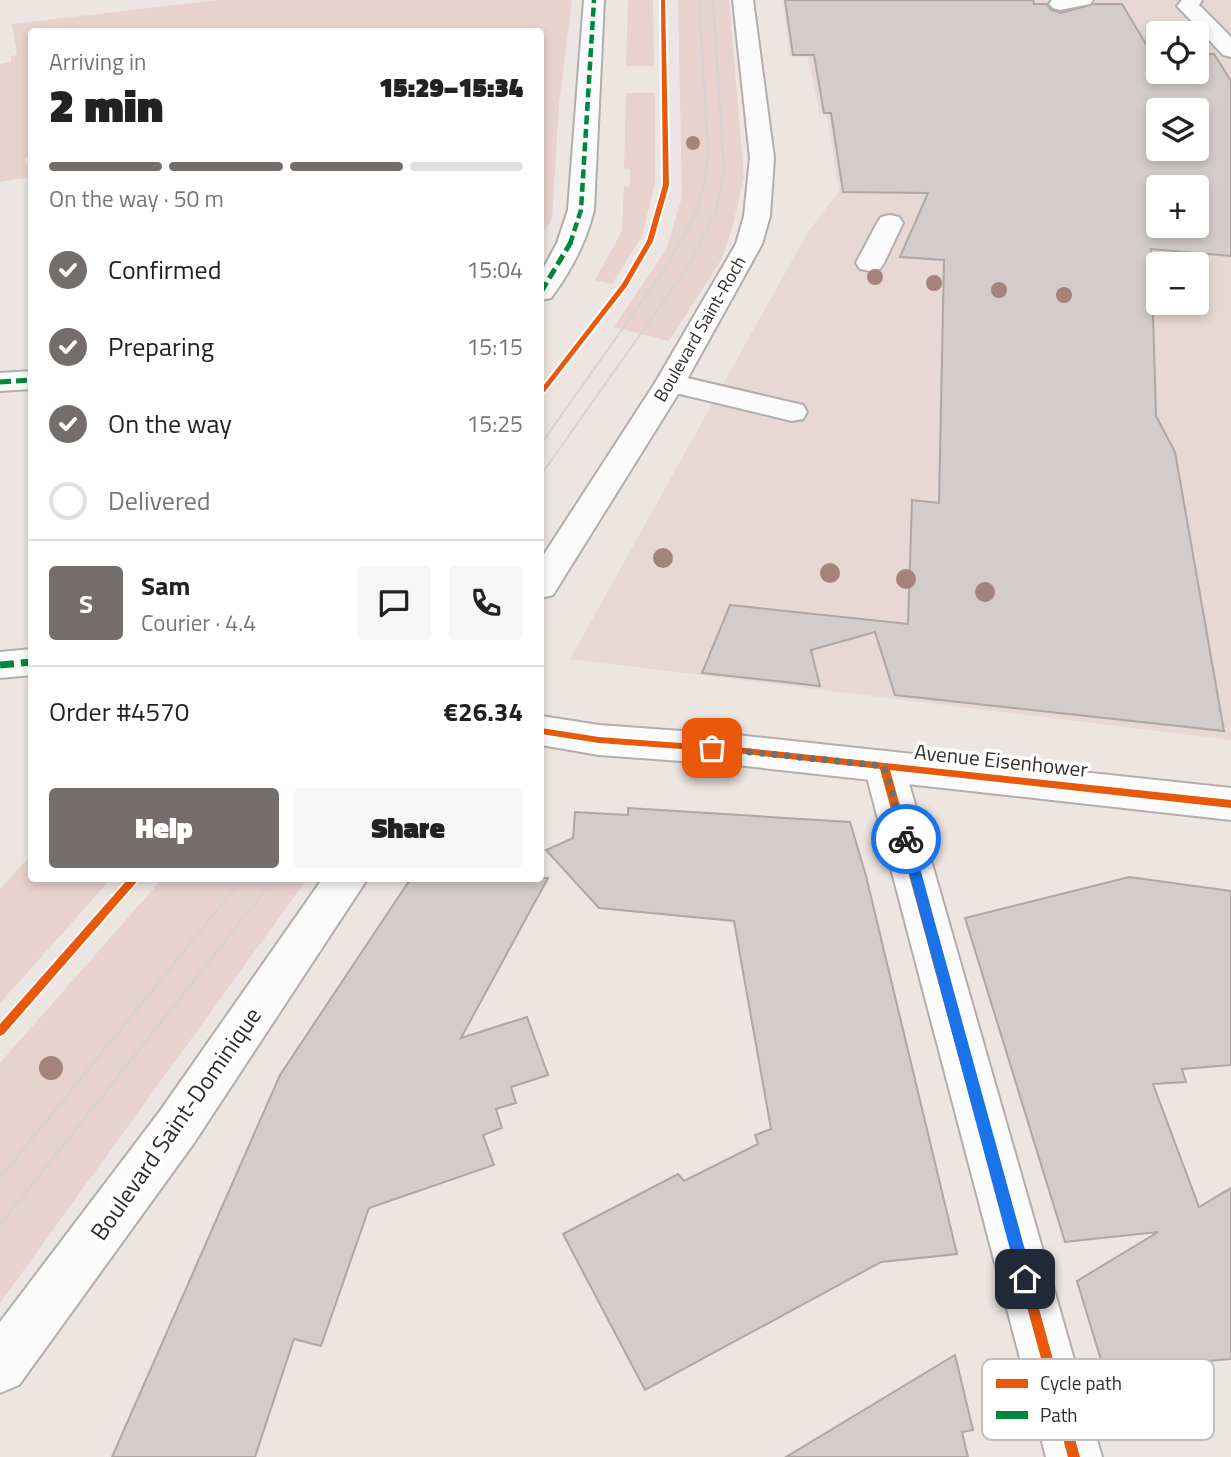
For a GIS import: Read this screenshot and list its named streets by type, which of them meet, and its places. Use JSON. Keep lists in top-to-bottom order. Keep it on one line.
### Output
{"streets":{"main road":["Boulevard Saint-Roch","Avenue Eisenhower","Boulevard Saint-Dominique"]},"legend":["Cycle path","Path"],"page":{"map_buttons":["+","−"],"heading":["2 min","Arriving in","15:29–15:34"],"panel":["Sam","Courier · 4.4","Order #4570","€26.34"],"bar":"On the way · 50 m","list":[["Confirmed","15:04"],["Preparing","15:15"],["On the way","15:25"],"Delivered"],"round":"S","buttons":["Help","Share"]}}
